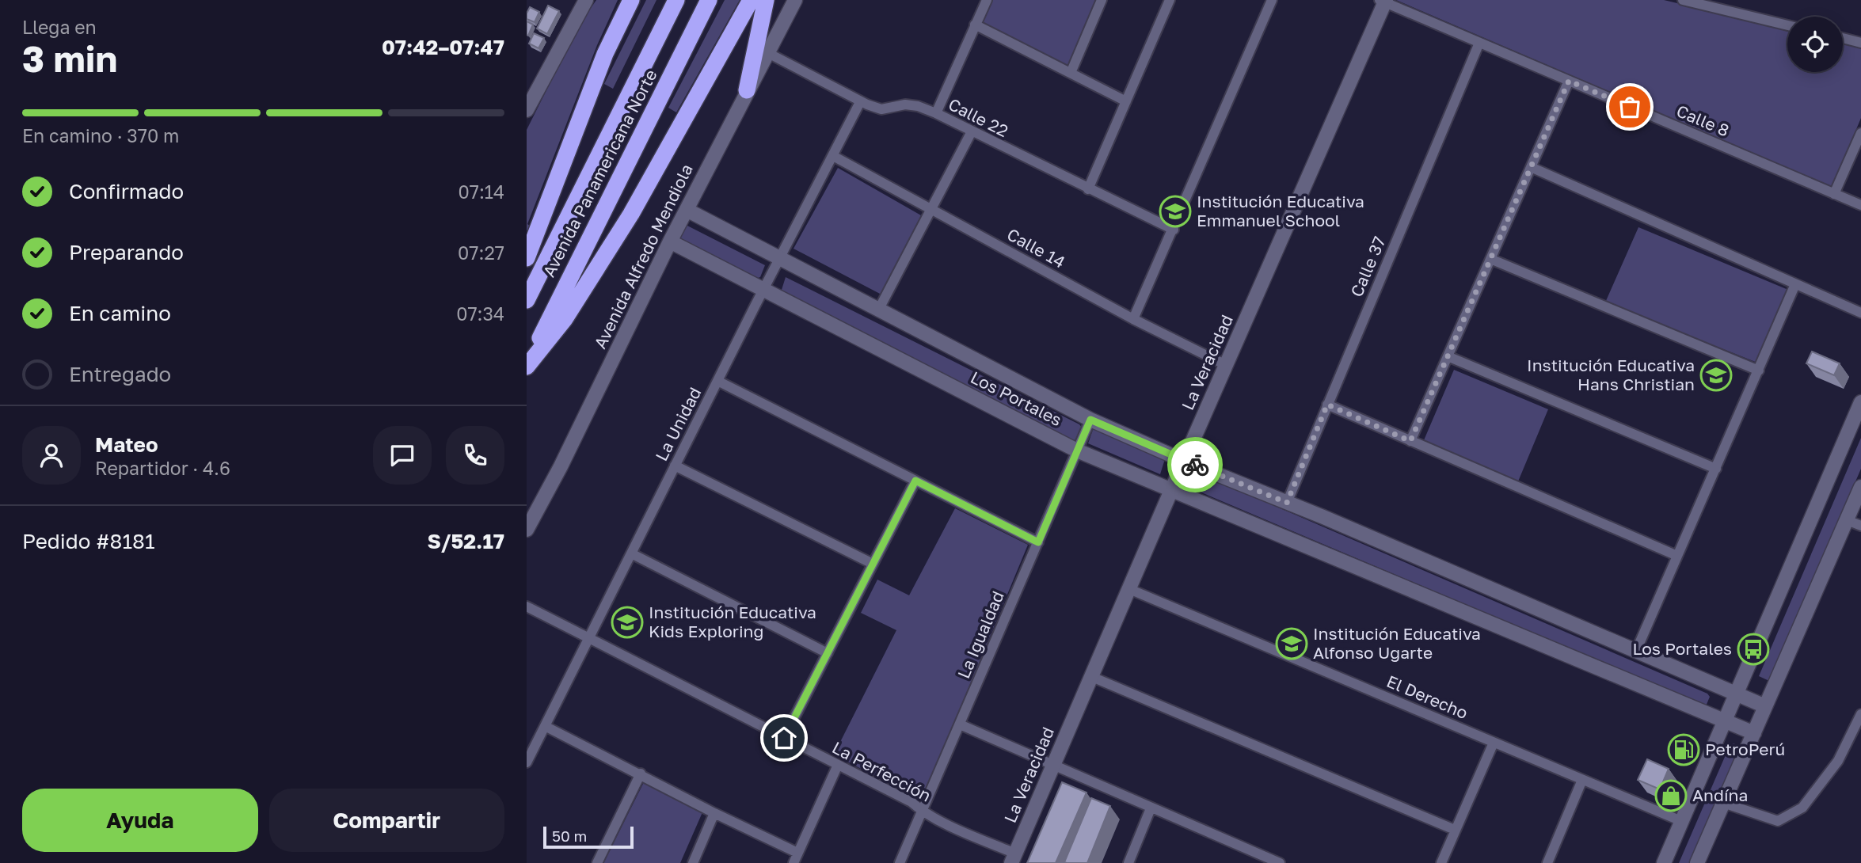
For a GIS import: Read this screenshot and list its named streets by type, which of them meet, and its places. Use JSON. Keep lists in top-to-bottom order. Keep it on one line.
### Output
{"streets":{"highway":["Avenida Panamericana Norte"],"street":["Calle 22","Calle 8","Calle 14","Avenida Alfredo Mendiola","Calle 37","La Veracidad","Los Portales","La Unidad","La Igualdad","El Derecho","La Perfección"]},"crossings":[["Calle 22","Avenida Alfredo Mendiola"],["Calle 22","La Unidad"],["Calle 8","Calle 37"],["Calle 8","La Veracidad"],["Calle 14","La Veracidad"],["Calle 14","La Unidad"],["Avenida Alfredo Mendiola","Los Portales"],["Calle 37","Los Portales"],["La Veracidad","Los Portales"],["La Veracidad","El Derecho"],["La Veracidad","La Perfección"],["Los Portales","La Unidad"],["Los Portales","La Igualdad"],["La Unidad","La Perfección"],["La Igualdad","La Perfección"]],"places":{"school or university":["Institución Educativa Emmanuel School","Institución Educativa Hans Christian","Institución Educativa Kids Exploring","Institución Educativa Alfonso Ugarte"],"bus stop":["Los Portales"],"fuel station":["PetroPerú"],"shop":["Andína"]},"scale_bar":"50 m","page":{"heading":["3 min","Llega en","07:42–07:47"],"panel":["Mateo","Repartidor · 4.6","Pedido #8181","S/52.17"],"bar":"En camino · 370 m","list":[["Confirmado","07:14"],["Preparando","07:27"],["En camino","07:34"],"Entregado"],"buttons":["Ayuda","Compartir"],"scale":"50 m"}}
